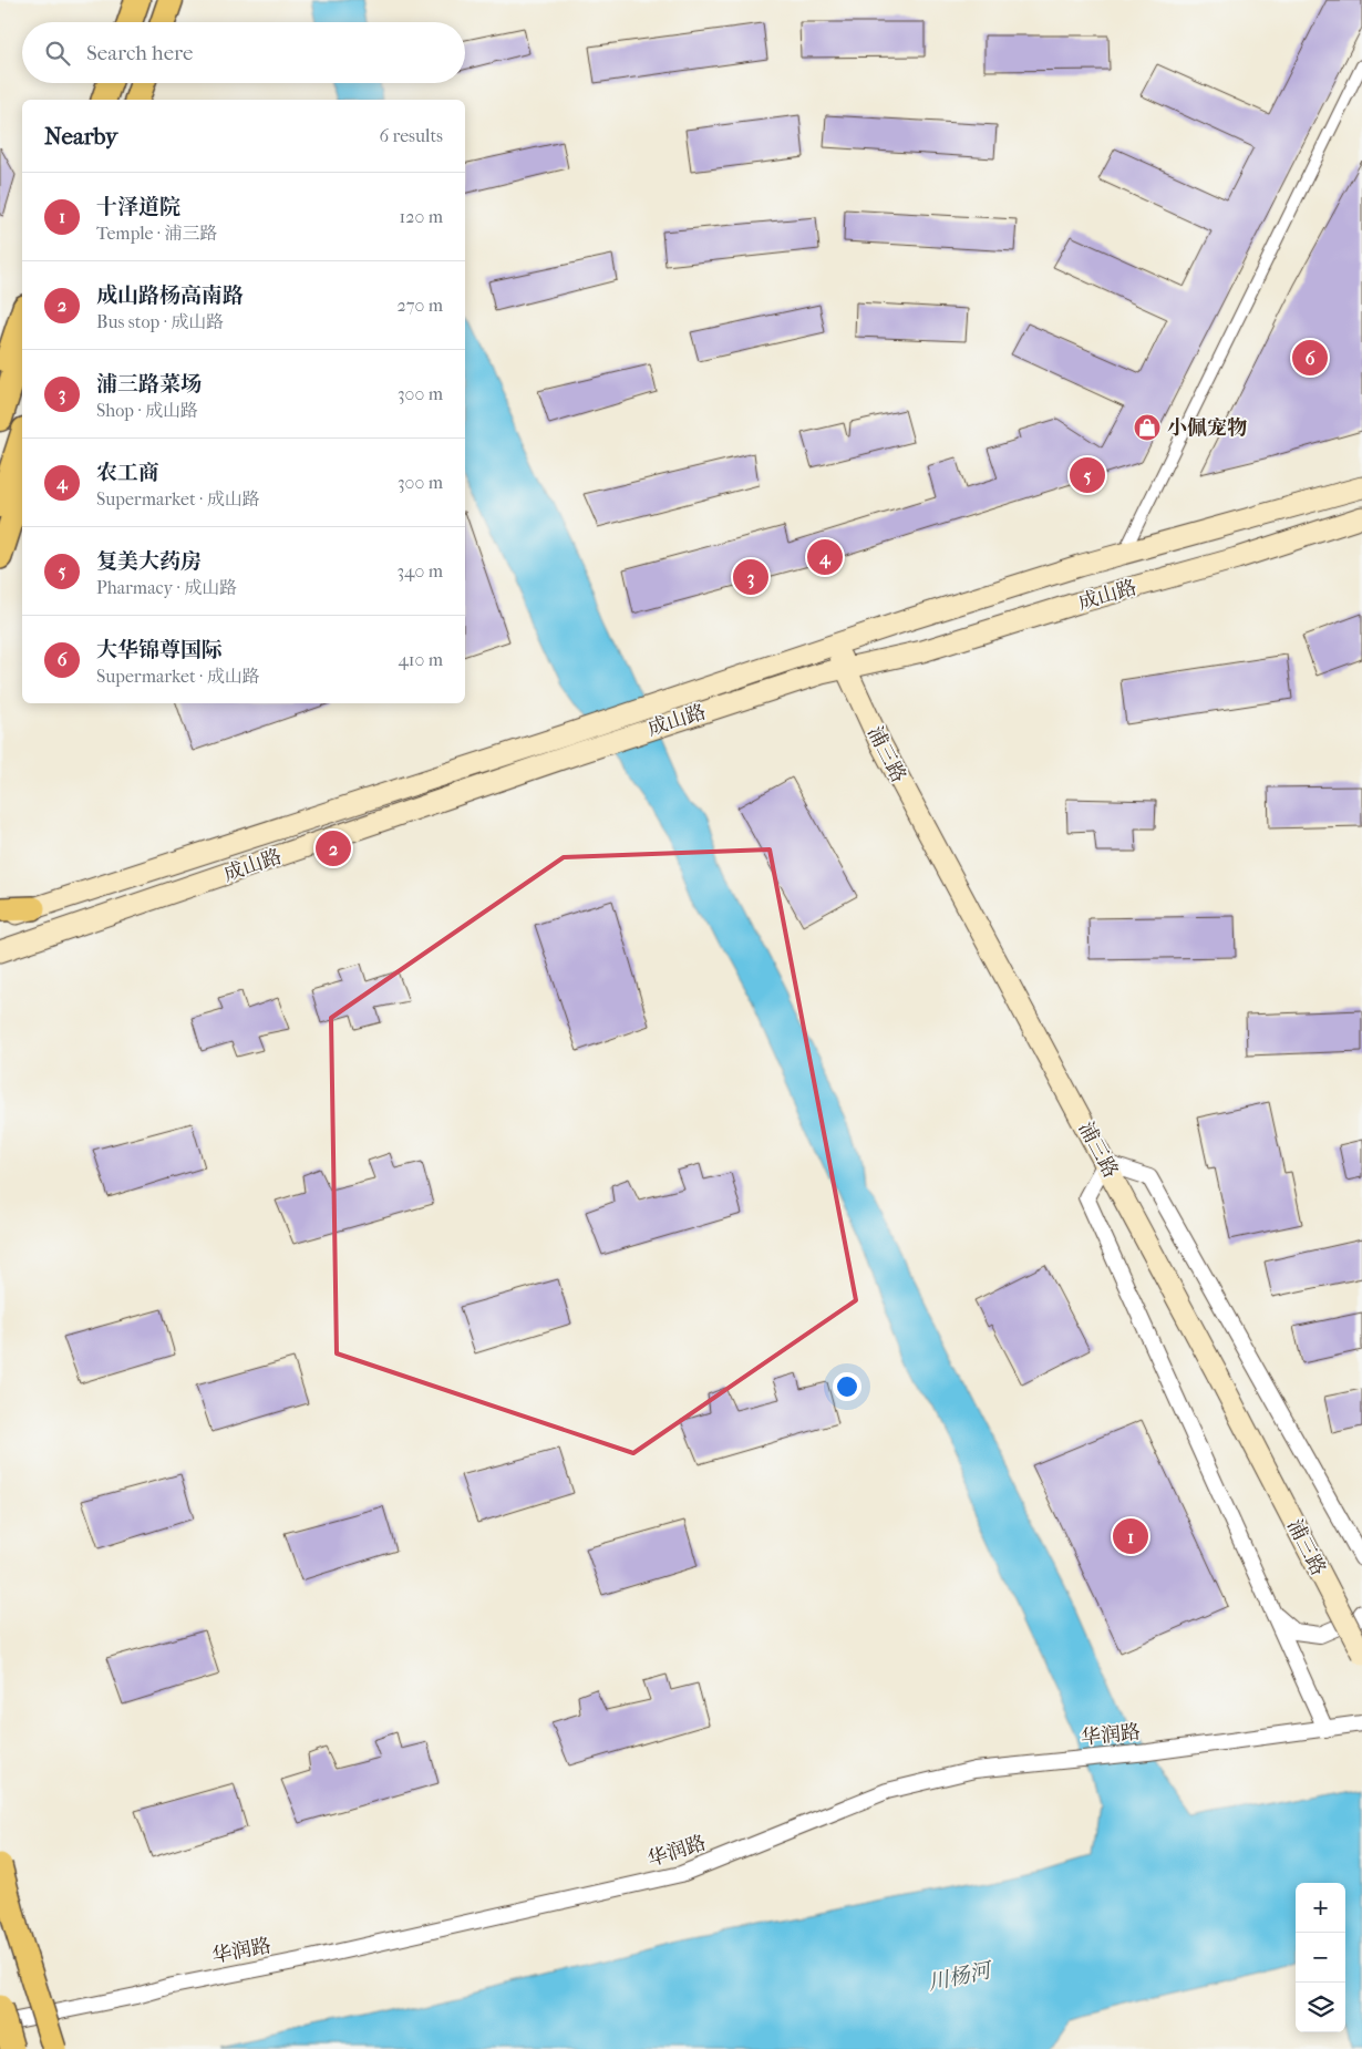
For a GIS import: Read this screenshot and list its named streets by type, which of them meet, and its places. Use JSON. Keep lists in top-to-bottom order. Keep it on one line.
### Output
{"streets":{"main road":["成山路","浦三路"],"street":["华润路"]},"crossings":[["成山路","浦三路"]],"water":["川杨河"],"places":{"shop":["小佩宠物"]},"page":{"search":"Search here","heading":["Nearby","6 results"],"list":[{"mark":"1","name":"十泽道院","note":"Temple · 浦三路","value":"120 m"},{"mark":"2","name":"成山路杨高南路","note":"Bus stop · 成山路","value":"270 m"},{"mark":"3","name":"浦三路菜场","note":"Shop · 成山路","value":"300 m"},{"mark":"4","name":"农工商","note":"Supermarket · 成山路","value":"300 m"},{"mark":"5","name":"复美大药房","note":"Pharmacy · 成山路","value":"340 m"},{"mark":"6","name":"大华锦尊国际","note":"Supermarket · 成山路","value":"410 m"}],"pins":["6","5","4","3","2","1"],"map_buttons":["+","−"]}}
